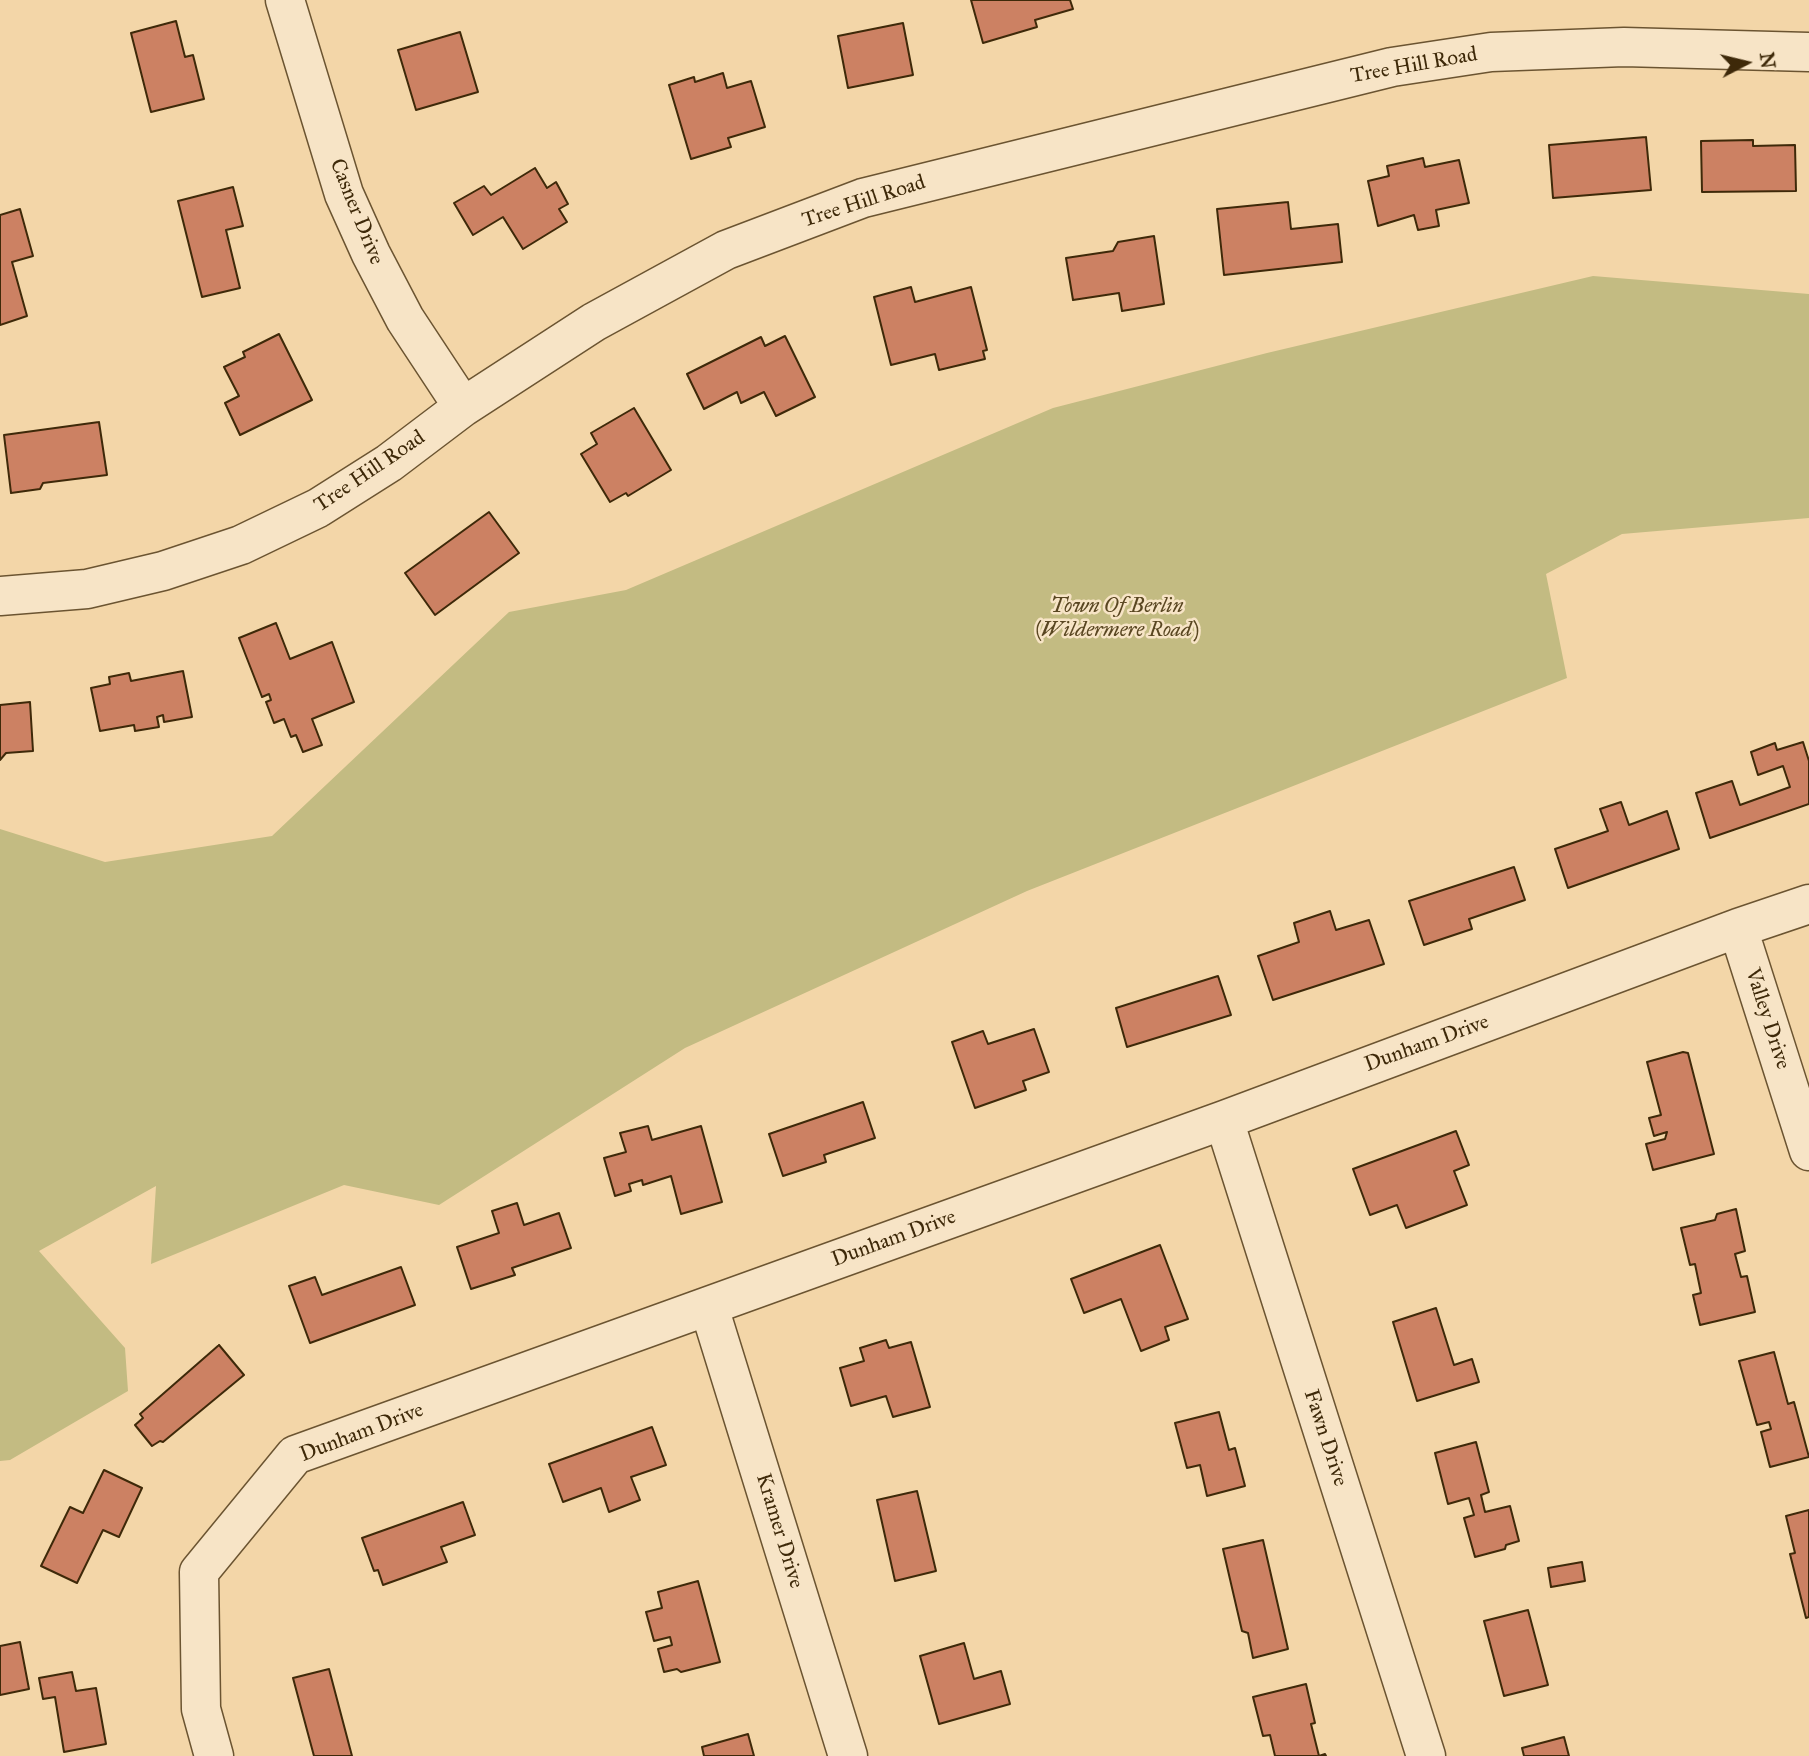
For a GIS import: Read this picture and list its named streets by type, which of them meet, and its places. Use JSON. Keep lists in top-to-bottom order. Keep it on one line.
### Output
{"streets":{"street":["Tree Hill Road","Casner Drive","Valley Drive","Dunham Drive","Fawn Drive","Kramer Drive"]},"crossings":[["Tree Hill Road","Casner Drive"],["Valley Drive","Dunham Drive"],["Dunham Drive","Fawn Drive"],["Dunham Drive","Kramer Drive"]],"parks":["Town Of Berlin (Wildermere Road)"],"north":"right"}
